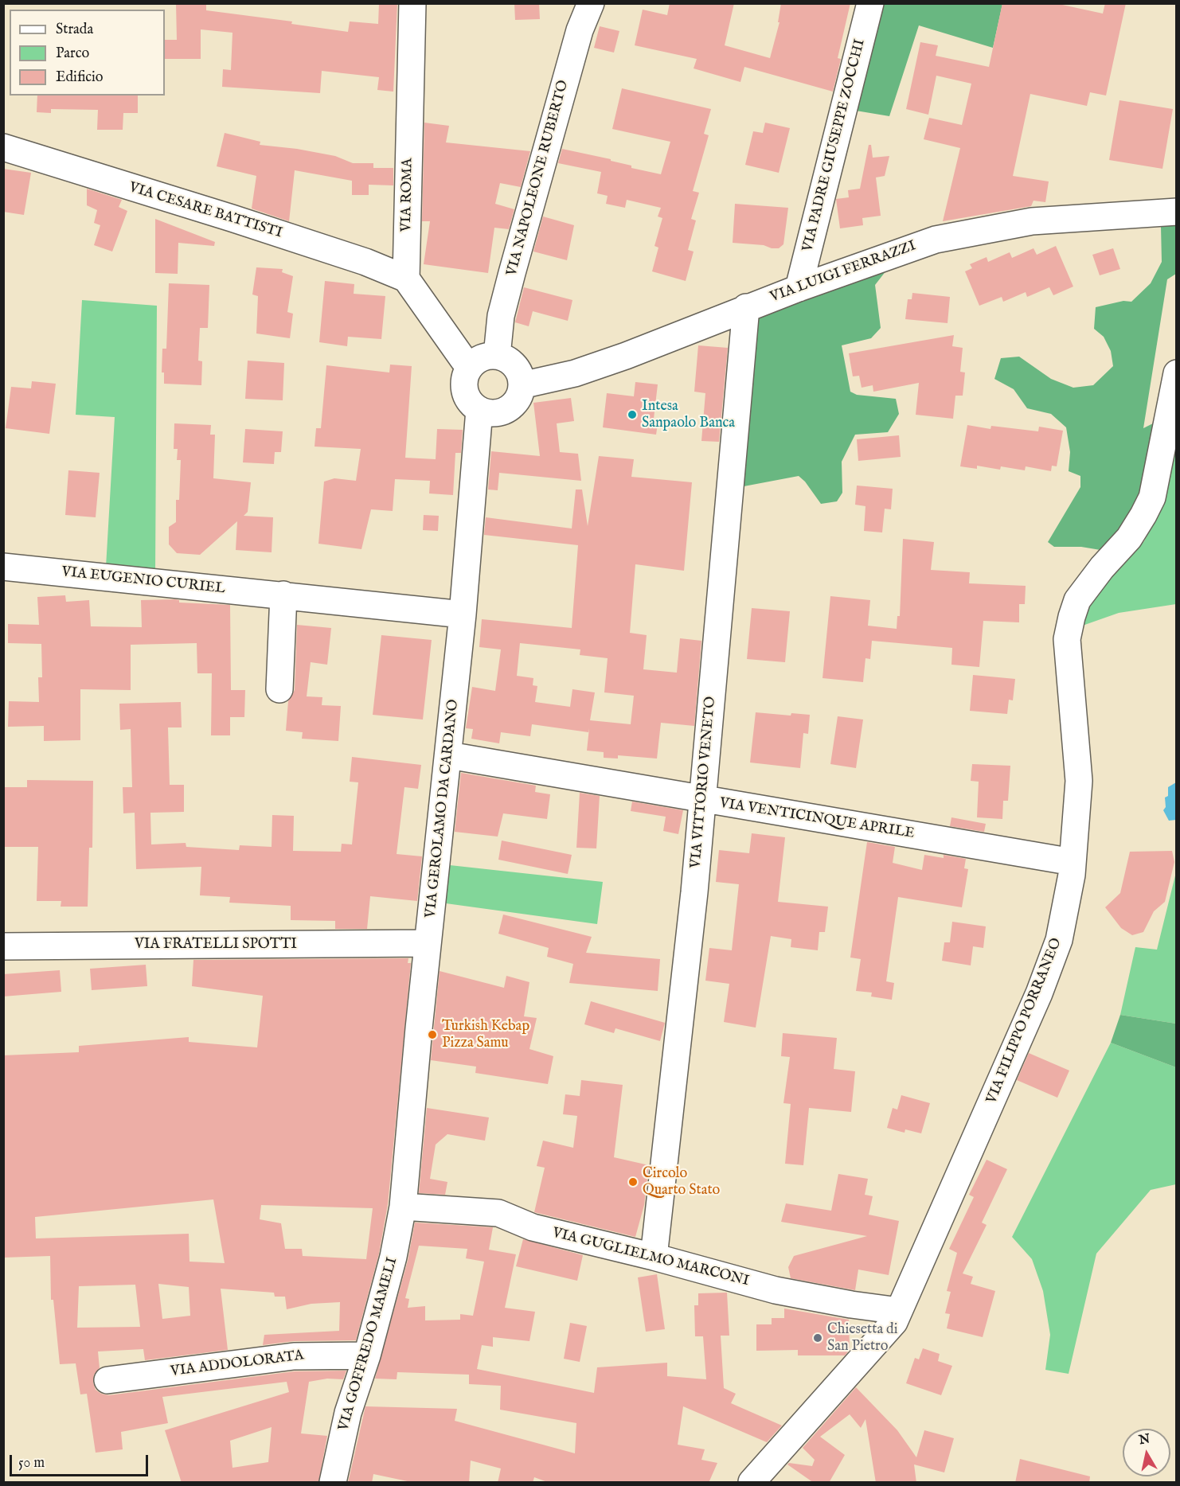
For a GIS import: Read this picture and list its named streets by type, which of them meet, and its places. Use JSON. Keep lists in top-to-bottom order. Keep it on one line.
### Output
{"streets":{"street":["VIA PADRE GIUSEPPE ZOCCHI","VIA NAPOLEONE RUBERTO","VIA ROMA","VIA CESARE BATTISTI","VIA LUIGI FERRAZZI","VIA EUGENIO CURIEL","VIA VITTORIO VENETO","VIA GEROLAMO DA CARDANO","VIA VENTICINQUE APRILE","VIA FRATELLI SPOTTI","VIA FILIPPO PORRANEO","VIA GUGLIELMO MARCONI","VIA GOFFREDO MAMELI","VIA ADDOLORATA"]},"crossings":[["VIA PADRE GIUSEPPE ZOCCHI","VIA LUIGI FERRAZZI"],["VIA NAPOLEONE RUBERTO","VIA LUIGI FERRAZZI"],["VIA NAPOLEONE RUBERTO","VIA GEROLAMO DA CARDANO"],["VIA ROMA","VIA CESARE BATTISTI"],["VIA LUIGI FERRAZZI","VIA VITTORIO VENETO"],["VIA LUIGI FERRAZZI","VIA GEROLAMO DA CARDANO"],["VIA EUGENIO CURIEL","VIA GEROLAMO DA CARDANO"],["VIA VITTORIO VENETO","VIA VENTICINQUE APRILE"],["VIA VITTORIO VENETO","VIA GUGLIELMO MARCONI"],["VIA GEROLAMO DA CARDANO","VIA VENTICINQUE APRILE"],["VIA GEROLAMO DA CARDANO","VIA FRATELLI SPOTTI"],["VIA GEROLAMO DA CARDANO","VIA GUGLIELMO MARCONI"],["VIA GEROLAMO DA CARDANO","VIA GOFFREDO MAMELI"],["VIA VENTICINQUE APRILE","VIA FILIPPO PORRANEO"],["VIA FILIPPO PORRANEO","VIA GUGLIELMO MARCONI"],["VIA GUGLIELMO MARCONI","VIA GOFFREDO MAMELI"],["VIA GOFFREDO MAMELI","VIA ADDOLORATA"]],"places":["Intesa Sanpaolo Banca","Turkish Kebap Pizza Samu","Circolo Quarto Stato","Chiesetta di San Pietro"],"legend":["Strada","Parco","Edificio"],"scale_bar":"50 m","north":"top"}
